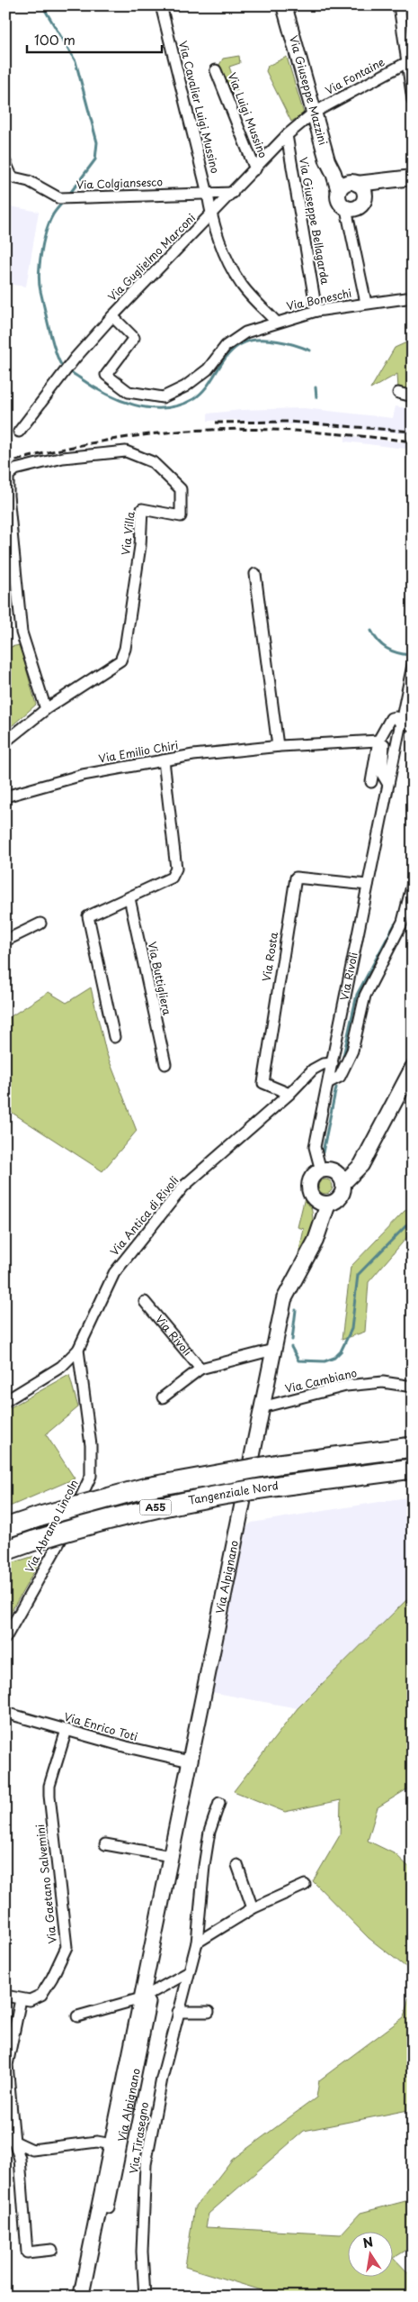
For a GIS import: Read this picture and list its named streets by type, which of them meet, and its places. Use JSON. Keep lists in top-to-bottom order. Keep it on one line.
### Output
{"streets":{"highway":["Tangenziale Nord","A55"],"street":["Via Fontaine","Via Giuseppe Mazzini","Via Cavalier Luigi Mussino","Via Luigi Mussino","Via Colgiansesco","Via Giuseppe Bellagarda","Via Guglielmo Marconi","Via Boneschi","Via Villa","Via Emilio Chiri","Via Rosta","Via Rivoli","Via Buttigliera","Via Antica di Rivoli","Via Cambiano","Via Abramo Lincoln","Via Alpignano","Via Enrico Toti","Via Gaetano Salvemini","Via Tirasegno"]},"crossings":[["Via Fontaine","Via Giuseppe Mazzini"],["Via Fontaine","Via Guglielmo Marconi"],["Via Giuseppe Mazzini","Via Guglielmo Marconi"],["Via Cavalier Luigi Mussino","Via Colgiansesco"],["Via Cavalier Luigi Mussino","Via Guglielmo Marconi"],["Via Cavalier Luigi Mussino","Via Boneschi"],["Via Luigi Mussino","Via Guglielmo Marconi"],["Via Colgiansesco","Via Guglielmo Marconi"],["Via Giuseppe Bellagarda","Via Guglielmo Marconi"],["Via Giuseppe Bellagarda","Via Boneschi"],["Via Guglielmo Marconi","Via Boneschi"],["Via Emilio Chiri","Via Rivoli"],["Via Rosta","Via Rivoli"],["Via Rosta","Via Antica di Rivoli"],["Via Rivoli","Via Antica di Rivoli"],["Via Rivoli","Via Alpignano"],["Via Antica di Rivoli","Via Abramo Lincoln"],["Via Cambiano","Via Alpignano"],["Via Alpignano","Via Enrico Toti"],["Via Enrico Toti","Via Gaetano Salvemini"]],"scale_bar":"100 m","north":"top"}
